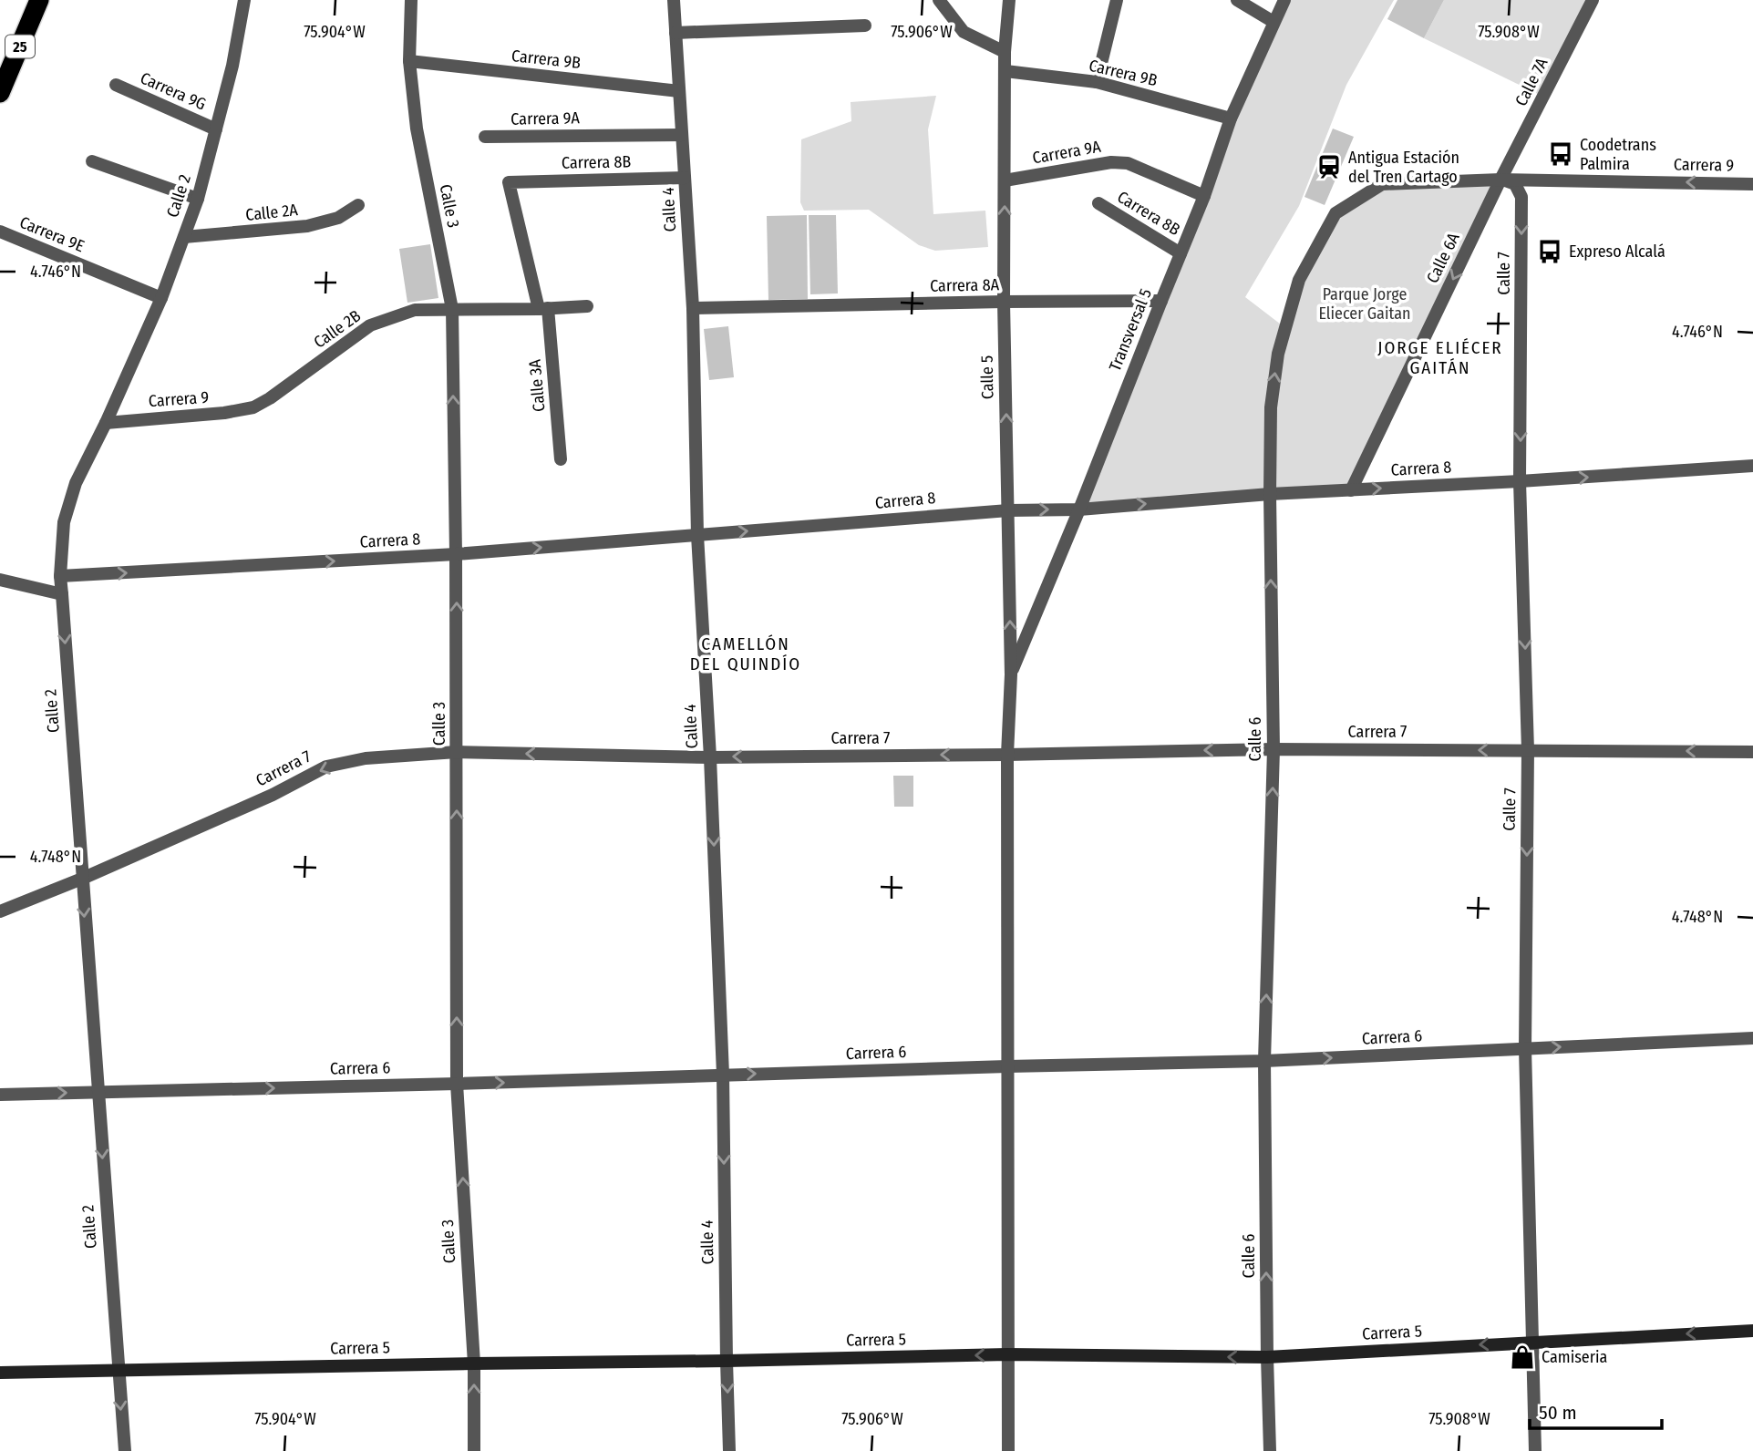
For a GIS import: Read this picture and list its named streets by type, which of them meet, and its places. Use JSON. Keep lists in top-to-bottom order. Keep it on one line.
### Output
{"streets":{"highway":["25"],"main road":["Carrera 5"],"street":["Carrera 9B","Calle 7A","Carrera 9G","Carrera 9A","Carrera 8B","Carrera 9","Calle 2","Calle 3","Calle 4","Calle 2A","Carrera 9E","Calle 6A","Calle 7","Carrera 8A","Calle 2B","Transversal 5","Calle 5","Calle 3A","Carrera 8","Carrera 7","Calle 6","Carrera 6"]},"crossings":[["Carrera 9B","Calle 3"],["Carrera 9B","Calle 4"],["Carrera 9B","Transversal 5"],["Carrera 9B","Calle 5"],["Calle 7A","Carrera 9"],["Calle 7A","Calle 6A"],["Calle 7A","Calle 7"],["Calle 7A","Calle 6"],["Carrera 9G","Calle 2"],["Carrera 9A","Calle 4"],["Carrera 9A","Transversal 5"],["Carrera 9A","Calle 5"],["Carrera 8B","Calle 4"],["Carrera 8B","Transversal 5"],["Carrera 8B","Calle 3A"],["Carrera 9","Calle 2"],["Carrera 9","Calle 6A"],["Carrera 9","Calle 7"],["Carrera 9","Calle 2B"],["Carrera 9","Calle 6"],["Calle 2","Calle 2A"],["Calle 2","Carrera 9E"],["Calle 2","Carrera 8"],["Calle 2","Carrera 7"],["Calle 2","Carrera 6"],["Calle 2","Carrera 5"],["Calle 3","Calle 2B"],["Calle 3","Carrera 8"],["Calle 3","Carrera 7"],["Calle 3","Carrera 6"],["Calle 3","Carrera 5"],["Calle 4","Carrera 8A"],["Calle 4","Carrera 8"],["Calle 4","Carrera 7"],["Calle 4","Carrera 6"],["Calle 4","Carrera 5"],["Calle 6A","Calle 7"],["Calle 6A","Carrera 8"],["Calle 6A","Calle 6"],["Calle 7","Carrera 8"],["Calle 7","Carrera 7"],["Calle 7","Calle 6"],["Calle 7","Carrera 6"],["Calle 7","Carrera 5"],["Carrera 8A","Transversal 5"],["Carrera 8A","Calle 5"],["Transversal 5","Calle 5"],["Transversal 5","Carrera 8"],["Calle 5","Carrera 8"],["Calle 5","Carrera 7"],["Calle 5","Carrera 6"],["Calle 5","Carrera 5"],["Carrera 8","Calle 6"],["Carrera 7","Calle 6"],["Calle 6","Carrera 6"],["Calle 6","Carrera 5"]],"one_way":["Carrera 9","Calle 2","Calle 3","Calle 4","Calle 6A","Calle 7","Carrera 8","Carrera 7","Calle 6","Carrera 6","Carrera 5"],"districts":["JORGE ELIÉCER GAITÁN","CAMELLÓN DEL QUINDÍO"],"parks":["Parque Jorge Eliecer Gaitan"],"places":{"bus stop":["Coodetrans Palmira","Expreso Alcalá"],"station":["Antigua Estación del Tren Cartago"],"shop":["Camiseria"]},"scale_bar":"50 m","coordinates":["75.904°W","75.906°W","75.908°W","4.746°N","4.748°N"]}
